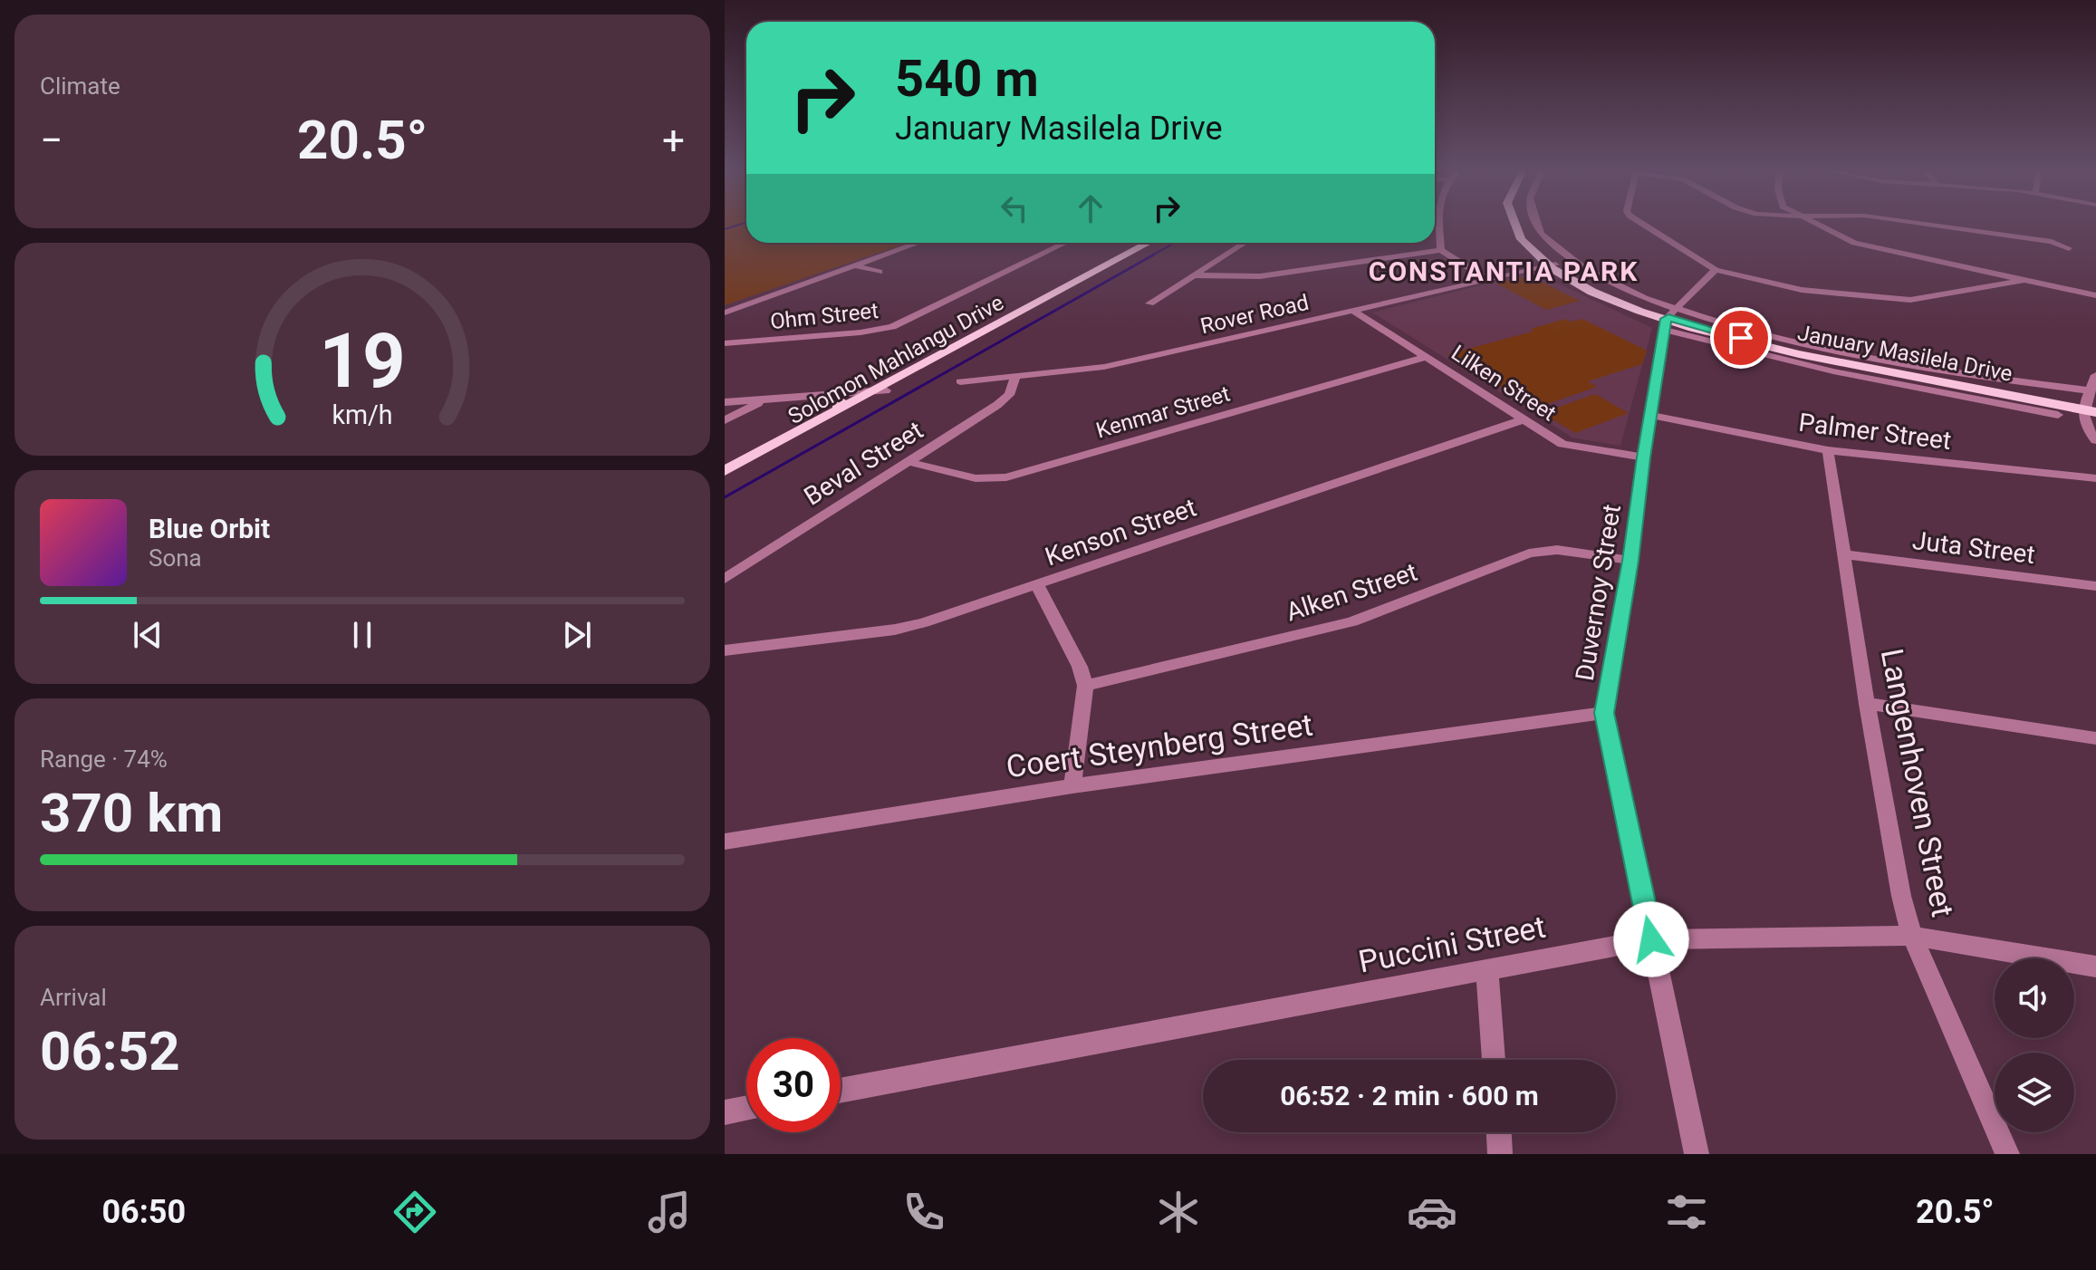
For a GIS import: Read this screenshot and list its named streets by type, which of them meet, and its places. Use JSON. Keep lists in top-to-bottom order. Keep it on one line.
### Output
{"streets":{"main road":["January Masilela Drive","Solomon Mahlangu Drive"],"street":["Rover Road","Ohm Street","Lilken Street","Kenmar Street","Palmer Street","Beval Street","Kenson Street","Juta Street","Alken Street","Duvernoy Street","Coert Steynberg Street","Langenhoven Street","Puccini Street"]},"crossings":[["Rover Road","January Masilela Drive"],["Rover Road","Lilken Street"],["Rover Road","Beval Street"],["January Masilela Drive","Duvernoy Street"],["Lilken Street","Kenmar Street"],["Lilken Street","Kenson Street"],["Lilken Street","Duvernoy Street"],["Kenmar Street","Beval Street"],["Palmer Street","Duvernoy Street"],["Palmer Street","Langenhoven Street"],["Juta Street","Langenhoven Street"],["Alken Street","Duvernoy Street"],["Duvernoy Street","Coert Steynberg Street"],["Duvernoy Street","Puccini Street"],["Langenhoven Street","Puccini Street"]],"districts":["CONSTANTIA PARK"],"page":{"tile":["Climate",["Range · 74%","370 km"],["Arrival","06:52"]],"turn":["540 m","January Masilela Drive"],"heat":["−","20.5°","+"],"song":["Blue Orbit","Sona"],"limit":"30","trip":"06:52 · 2 min · 600 m","tabs":["06:50","20.5°"],"gauge":["19","km/h"]}}
